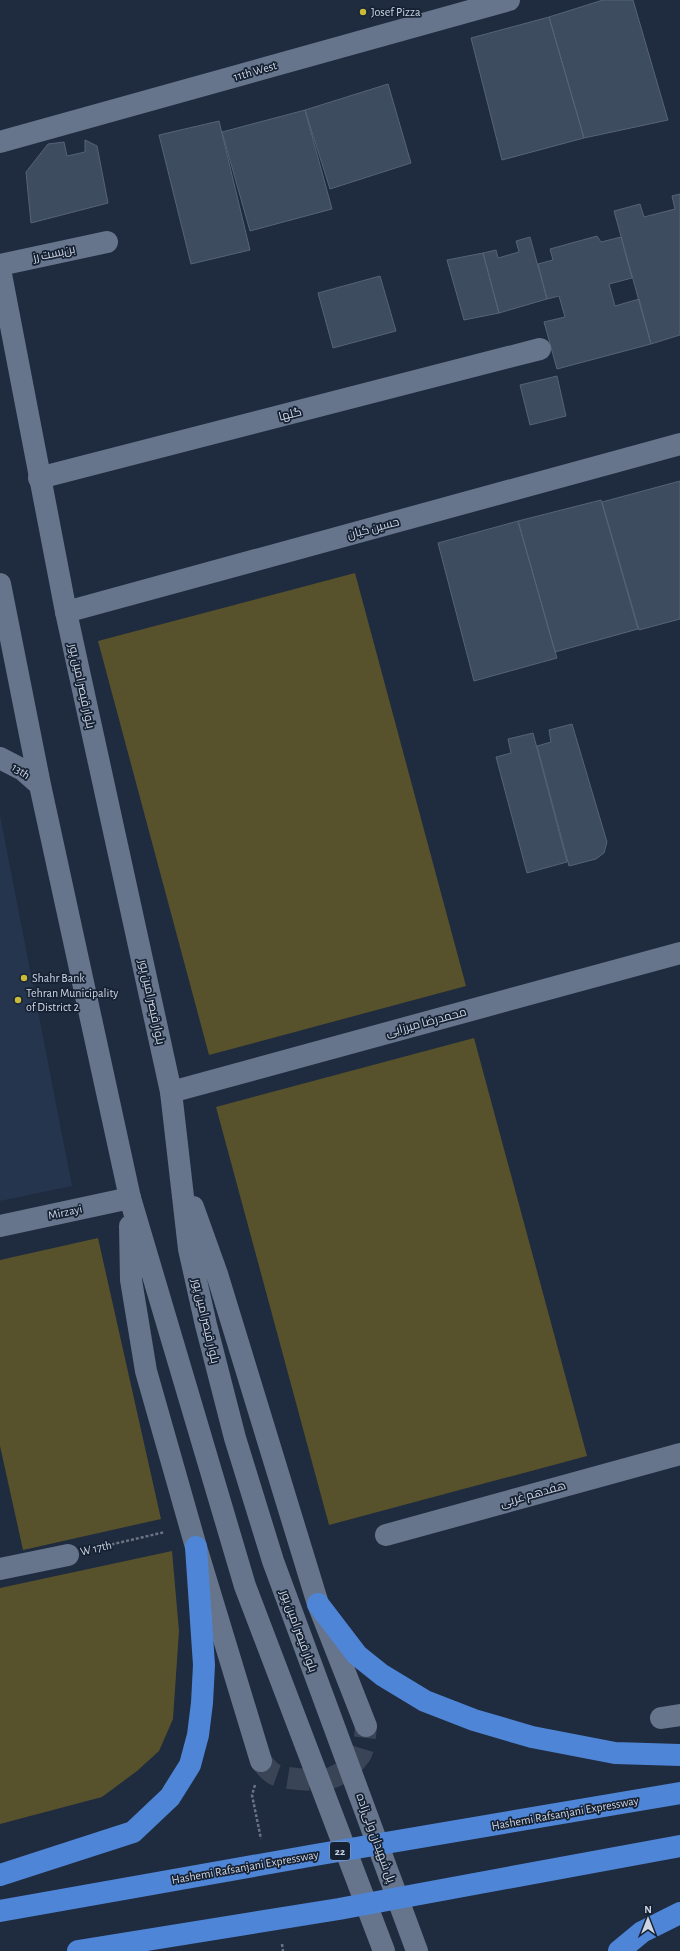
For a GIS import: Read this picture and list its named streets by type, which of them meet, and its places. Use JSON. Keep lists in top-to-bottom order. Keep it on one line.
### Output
{"streets":{"highway":["Hashemi Rafsanjani Expressway","22"],"main road":["11th West","بن‌بست رز","گلها","حسین کیان","بلوار قیصر امین پور","13th","محمدرضا میرزایی","Mirzayi","هفدهم غربی","W 17th","پل شهیدان ولی‌زاده"]},"crossings":[["گلها","بلوار قیصر امین پور"],["حسین کیان","بلوار قیصر امین پور"],["بلوار قیصر امین پور","محمدرضا میرزایی"],["بلوار قیصر امین پور","پل شهیدان ولی‌زاده"]],"places":["Josef Pizza","Shahr Bank","Tehran Municipality of District 2"],"north":"top"}
